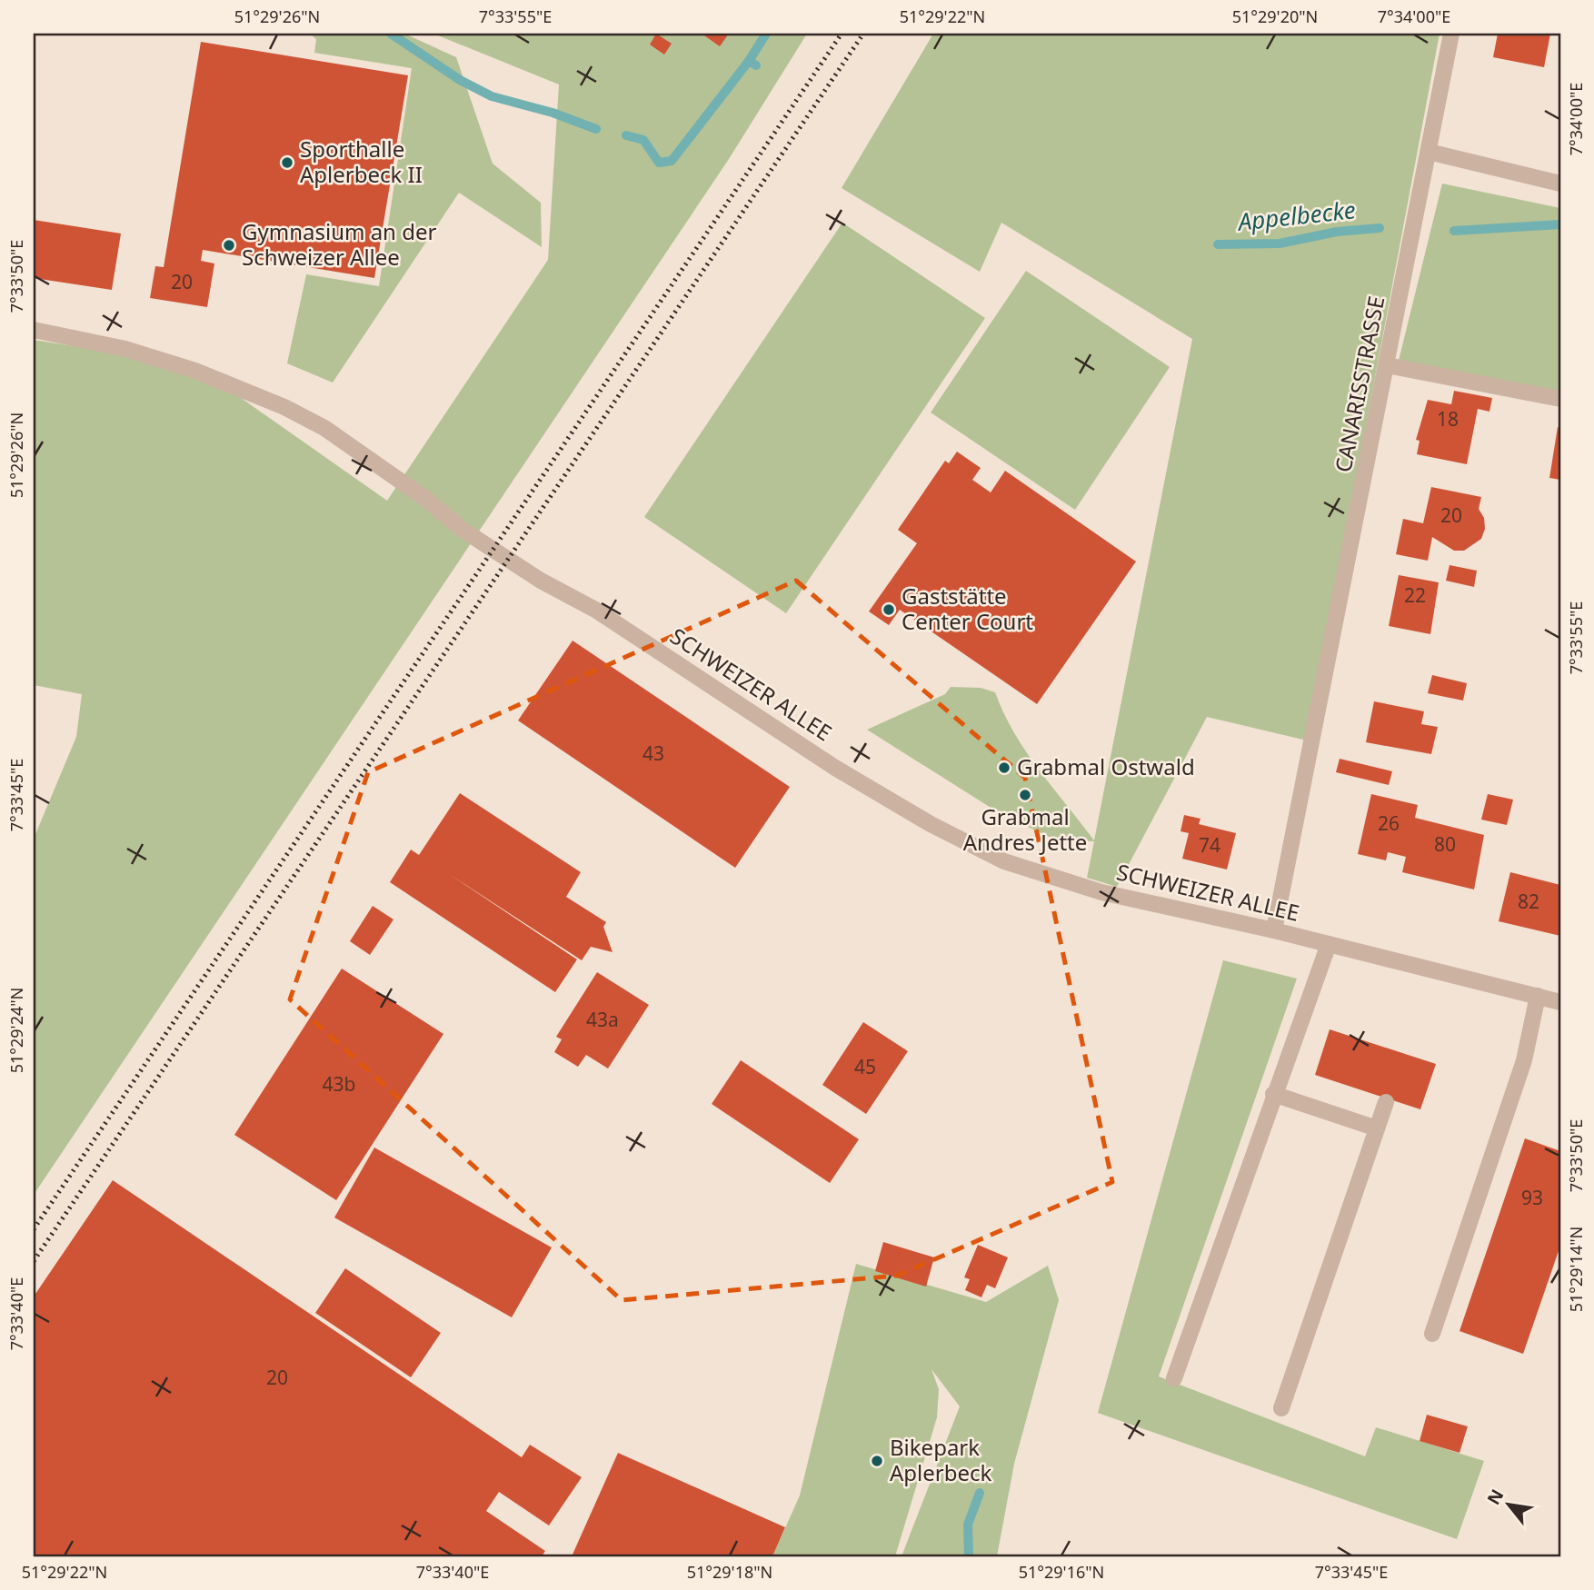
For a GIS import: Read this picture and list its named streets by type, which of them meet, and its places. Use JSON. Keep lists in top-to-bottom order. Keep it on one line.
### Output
{"streets":{"street":["CANARISSTRASSE","SCHWEIZER ALLEE"]},"crossings":[["CANARISSTRASSE","SCHWEIZER ALLEE"]],"water":["Appelbecke"],"places":["Sporthalle Aplerbeck II","Gymnasium an der Schweizer Allee","Gaststätte Center Court","Grabmal Ostwald","Grabmal Andres Jette","Bikepark Aplerbeck"],"house_numbers":["20","18","20","22","43","26","80","74","82","43a","45","43b","93","20"],"north":"top left","coordinates":["51°29'26\"N","7°33'55\"E","51°29'22\"N","51°29'20\"N","7°34'00\"E","7°33'50\"E","7°33'45\"E","51°29'24\"N","51°29'14\"N","7°33'40\"E","51°29'18\"N","51°29'16\"N"]}
